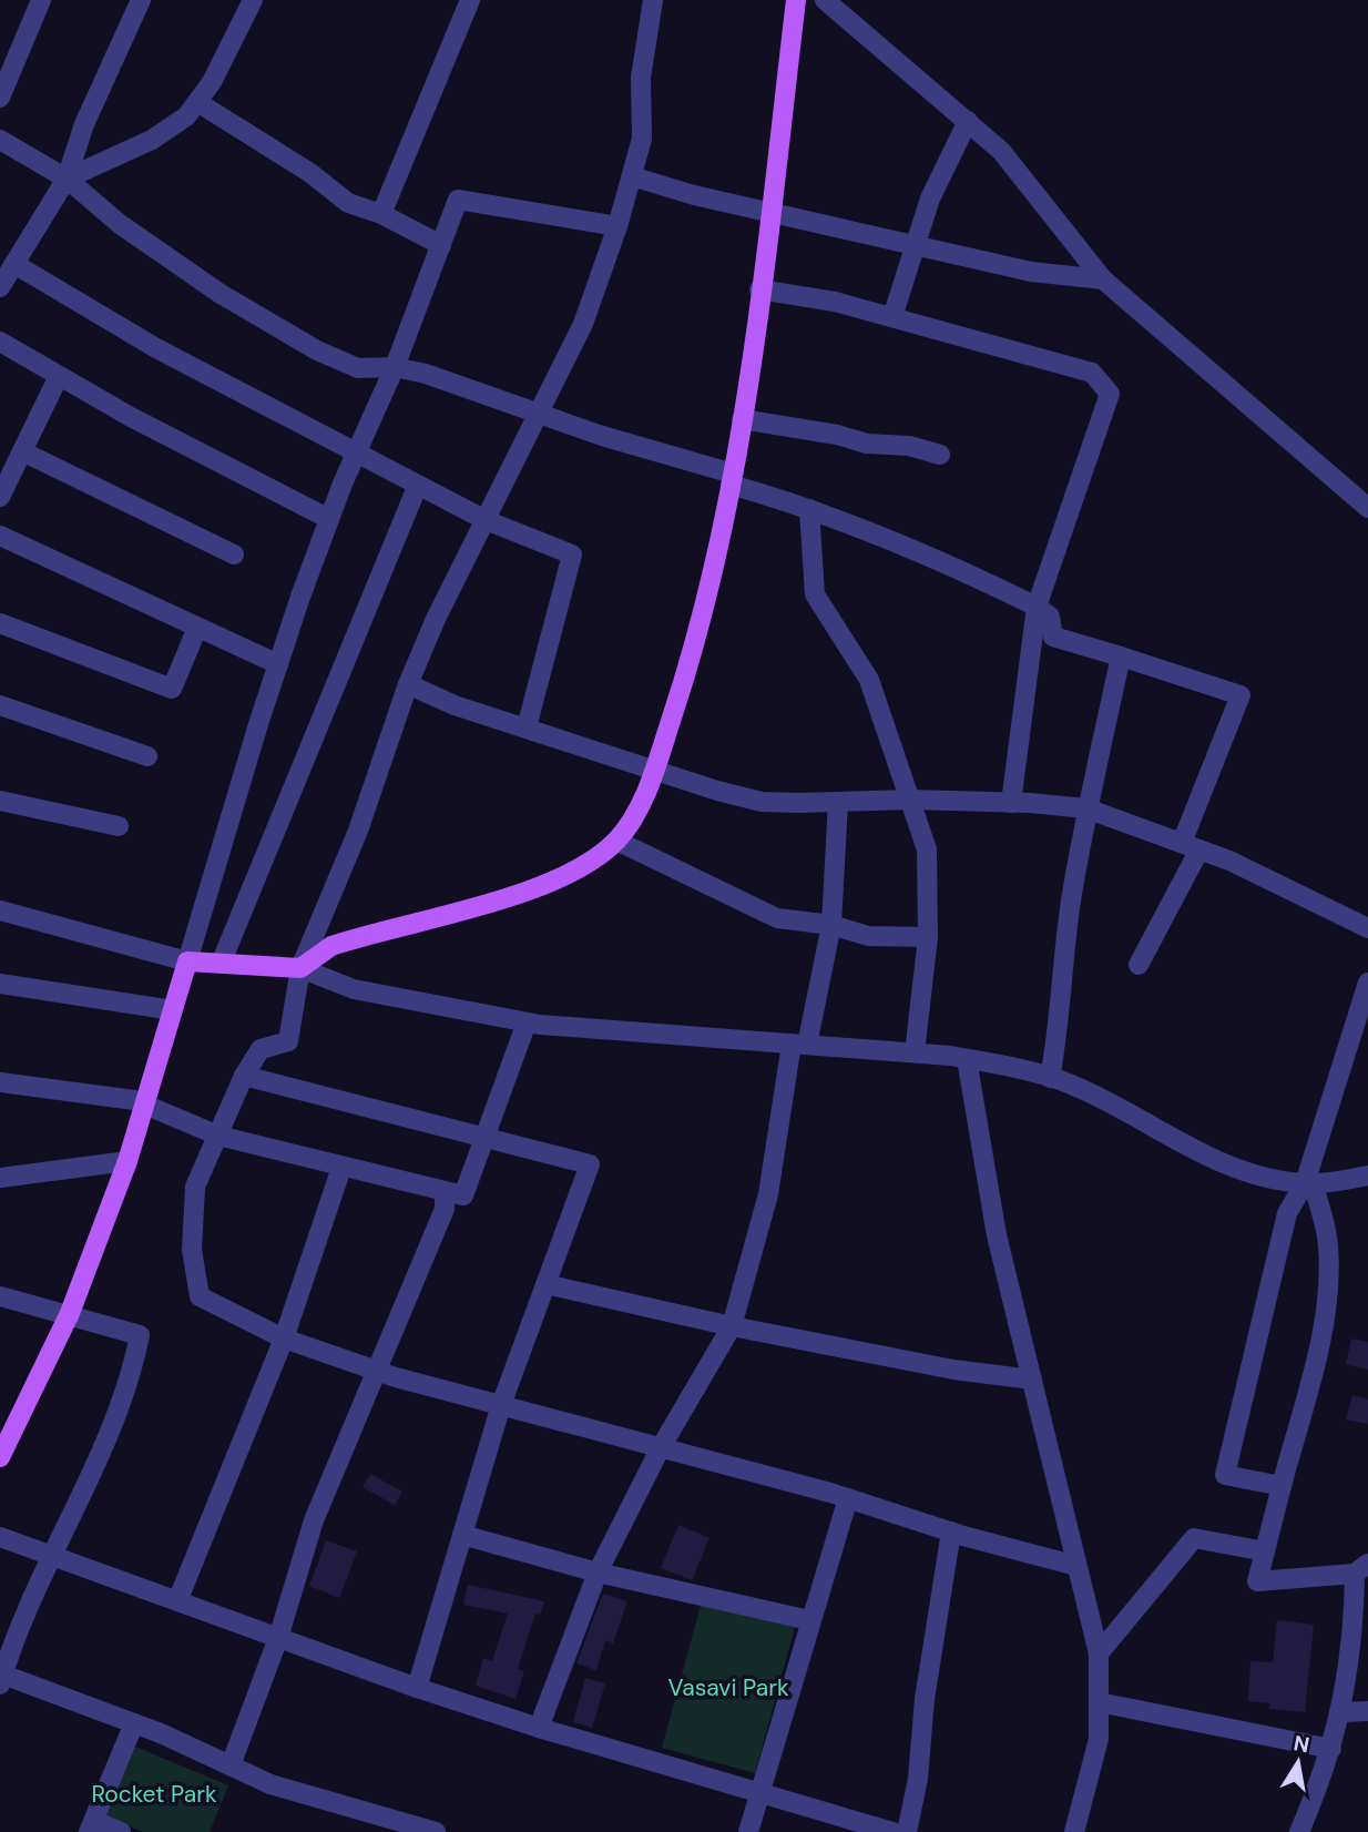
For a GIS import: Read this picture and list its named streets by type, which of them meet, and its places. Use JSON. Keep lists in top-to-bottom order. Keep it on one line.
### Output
{"parks":["Vasavi Park","Rocket Park"],"north":"top"}
